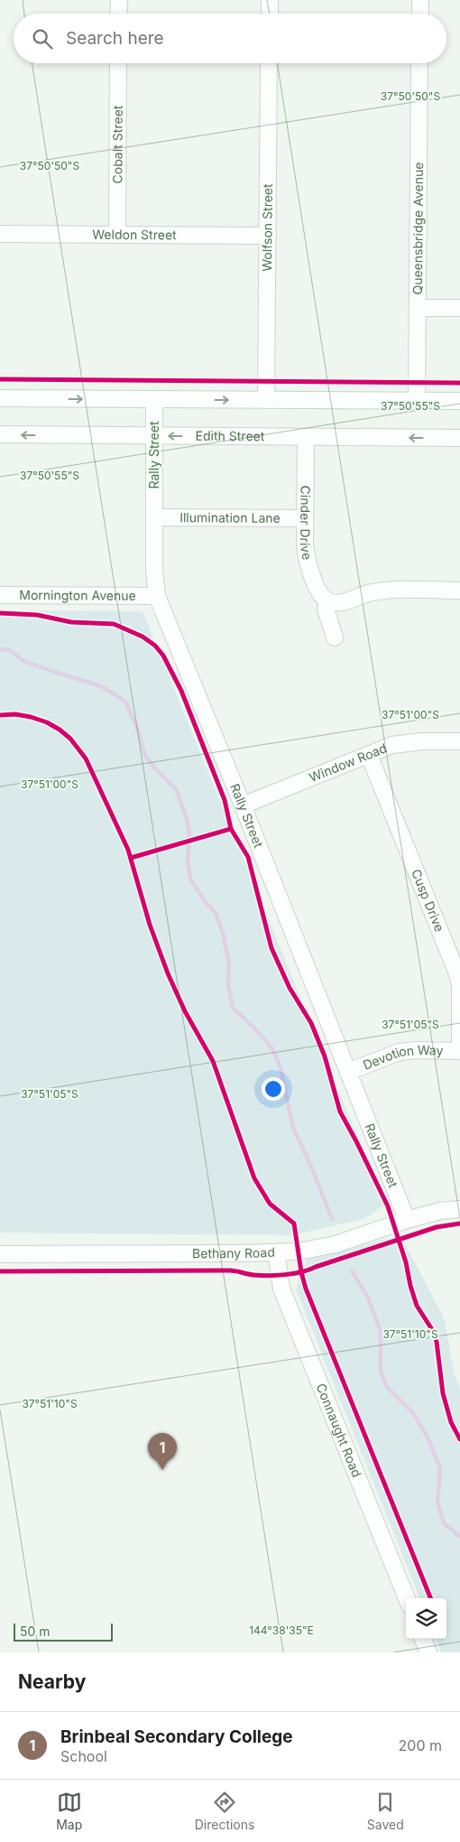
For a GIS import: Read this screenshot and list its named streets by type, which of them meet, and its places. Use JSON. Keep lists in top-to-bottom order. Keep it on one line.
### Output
{"streets":{"street":["Cobalt Street","Wolfson Street","Queensbridge Avenue","Weldon Street","Edith Street","Rally Street","Illumination Lane","Cinder Drive","Mornington Avenue","Window Road","Cusp Drive","Devotion Way","Bethany Road","Connaught Road"]},"crossings":[["Cobalt Street","Weldon Street"],["Wolfson Street","Weldon Street"],["Edith Street","Rally Street"],["Edith Street","Cinder Drive"],["Rally Street","Illumination Lane"],["Rally Street","Mornington Avenue"],["Rally Street","Window Road"],["Rally Street","Devotion Way"],["Rally Street","Bethany Road"],["Illumination Lane","Cinder Drive"],["Window Road","Cusp Drive"],["Cusp Drive","Devotion Way"],["Bethany Road","Connaught Road"]],"scale_bar":"50 m","page":{"search":"Search here","pins":"1","scale":"50 m","heading":"Nearby","list":[{"mark":"1","name":"Brinbeal Secondary College","note":"School","value":"200 m"}],"nav":["Map","Directions","Saved"]},"coordinates":["37°50'50\"S","37°50'55\"S","37°51'00\"S","37°51'05\"S","37°51'10\"S","144°38'35\"E"]}
